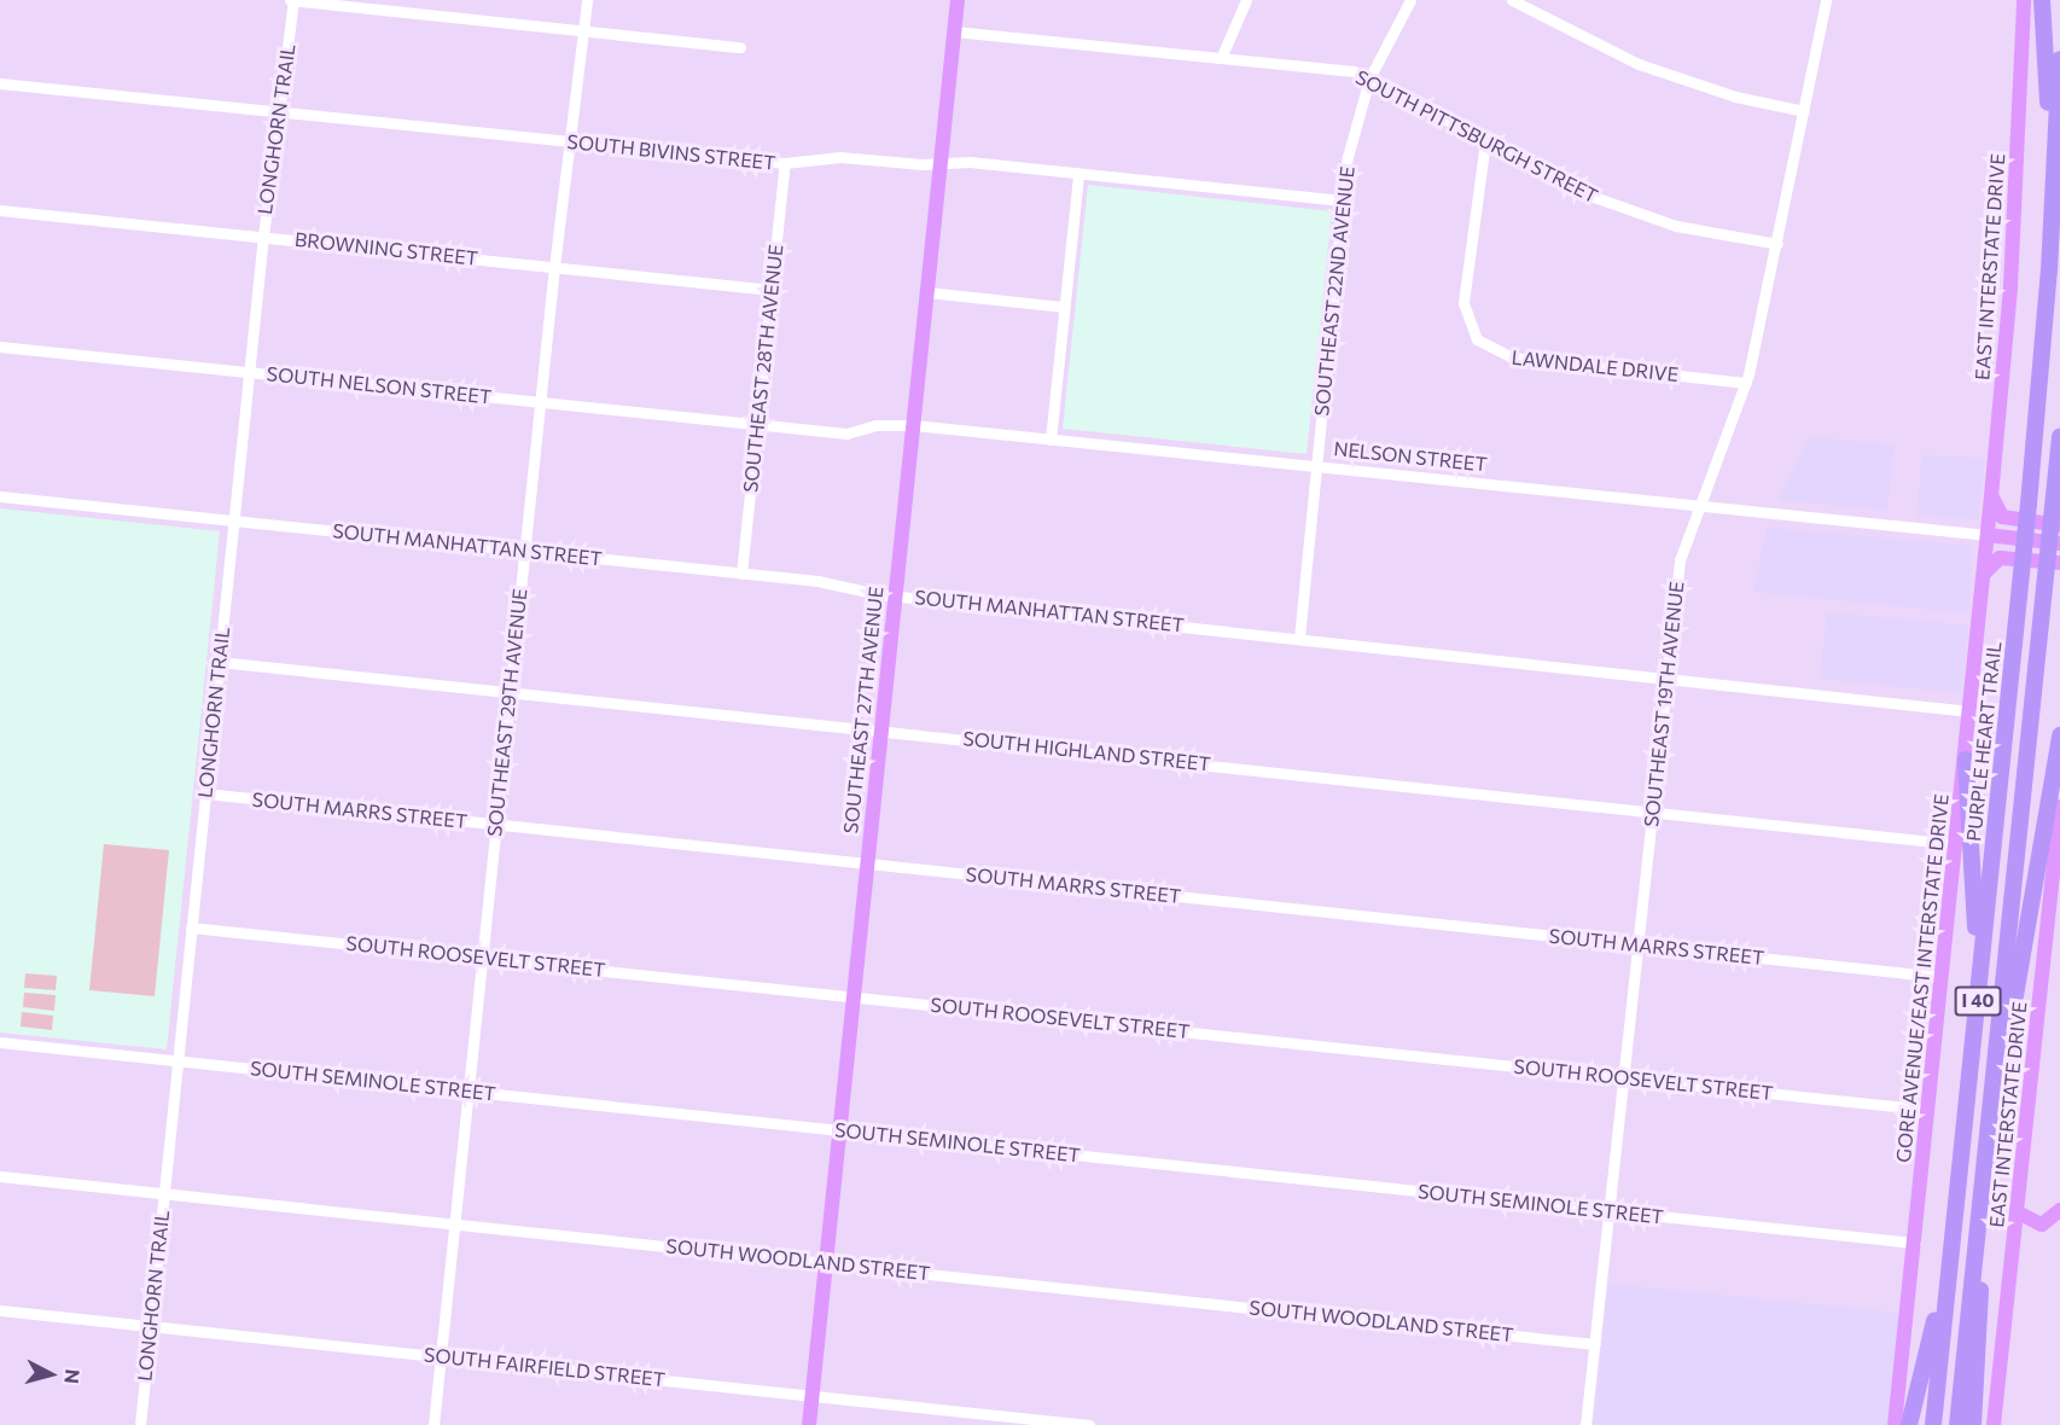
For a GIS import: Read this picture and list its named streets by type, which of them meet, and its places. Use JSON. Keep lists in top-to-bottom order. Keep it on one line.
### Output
{"streets":{"highway":["PURPLE HEART TRAIL","I 40"],"main road":["EAST INTERSTATE DRIVE","NELSON STREET","SOUTHEAST 27TH AVENUE","GORE AVENUE/EAST INTERSTATE DRIVE"],"street":["LONGHORN TRAIL","SOUTH PITTSBURGH STREET","SOUTH BIVINS STREET","BROWNING STREET","SOUTHEAST 22ND AVENUE","LAWNDALE DRIVE","SOUTHEAST 28TH AVENUE","SOUTH NELSON STREET","SOUTH MANHATTAN STREET","SOUTHEAST 19TH AVENUE","SOUTHEAST 29TH AVENUE","SOUTH HIGHLAND STREET","SOUTH MARRS STREET","SOUTH ROOSEVELT STREET","SOUTH SEMINOLE STREET","SOUTH WOODLAND STREET","SOUTH FAIRFIELD STREET"]},"crossings":[["LONGHORN TRAIL","SOUTH BIVINS STREET"],["LONGHORN TRAIL","BROWNING STREET"],["LONGHORN TRAIL","SOUTH NELSON STREET"],["LONGHORN TRAIL","SOUTH MANHATTAN STREET"],["LONGHORN TRAIL","SOUTH HIGHLAND STREET"],["LONGHORN TRAIL","SOUTH MARRS STREET"],["LONGHORN TRAIL","SOUTH ROOSEVELT STREET"],["LONGHORN TRAIL","SOUTH SEMINOLE STREET"],["LONGHORN TRAIL","SOUTH WOODLAND STREET"],["LONGHORN TRAIL","SOUTH FAIRFIELD STREET"],["SOUTH PITTSBURGH STREET","SOUTHEAST 22ND AVENUE"],["SOUTH PITTSBURGH STREET","LAWNDALE DRIVE"],["SOUTH PITTSBURGH STREET","SOUTHEAST 19TH AVENUE"],["SOUTH PITTSBURGH STREET","SOUTHEAST 27TH AVENUE"],["SOUTH BIVINS STREET","SOUTHEAST 22ND AVENUE"],["SOUTH BIVINS STREET","SOUTHEAST 28TH AVENUE"],["SOUTH BIVINS STREET","SOUTHEAST 27TH AVENUE"],["SOUTH BIVINS STREET","SOUTHEAST 29TH AVENUE"],["BROWNING STREET","SOUTHEAST 28TH AVENUE"],["BROWNING STREET","SOUTHEAST 29TH AVENUE"],["EAST INTERSTATE DRIVE","NELSON STREET"],["EAST INTERSTATE DRIVE","GORE AVENUE/EAST INTERSTATE DRIVE"],["SOUTHEAST 22ND AVENUE","NELSON STREET"],["SOUTHEAST 22ND AVENUE","SOUTH MANHATTAN STREET"],["LAWNDALE DRIVE","SOUTHEAST 19TH AVENUE"],["SOUTHEAST 28TH AVENUE","SOUTH NELSON STREET"],["SOUTHEAST 28TH AVENUE","NELSON STREET"],["SOUTHEAST 28TH AVENUE","SOUTH MANHATTAN STREET"],["SOUTH NELSON STREET","NELSON STREET"],["SOUTH NELSON STREET","SOUTHEAST 29TH AVENUE"],["NELSON STREET","SOUTHEAST 19TH AVENUE"],["NELSON STREET","SOUTHEAST 27TH AVENUE"],["NELSON STREET","GORE AVENUE/EAST INTERSTATE DRIVE"],["SOUTH MANHATTAN STREET","SOUTHEAST 19TH AVENUE"],["SOUTH MANHATTAN STREET","SOUTHEAST 27TH AVENUE"],["SOUTH MANHATTAN STREET","SOUTHEAST 29TH AVENUE"],["SOUTH MANHATTAN STREET","GORE AVENUE/EAST INTERSTATE DRIVE"],["SOUTHEAST 19TH AVENUE","SOUTH HIGHLAND STREET"],["SOUTHEAST 19TH AVENUE","SOUTH MARRS STREET"],["SOUTHEAST 19TH AVENUE","SOUTH ROOSEVELT STREET"],["SOUTHEAST 19TH AVENUE","SOUTH SEMINOLE STREET"],["SOUTHEAST 19TH AVENUE","SOUTH WOODLAND STREET"],["SOUTHEAST 27TH AVENUE","SOUTH HIGHLAND STREET"],["SOUTHEAST 27TH AVENUE","SOUTH MARRS STREET"],["SOUTHEAST 27TH AVENUE","SOUTH ROOSEVELT STREET"],["SOUTHEAST 27TH AVENUE","SOUTH SEMINOLE STREET"],["SOUTHEAST 27TH AVENUE","SOUTH WOODLAND STREET"],["SOUTHEAST 27TH AVENUE","SOUTH FAIRFIELD STREET"],["SOUTHEAST 29TH AVENUE","SOUTH HIGHLAND STREET"],["SOUTHEAST 29TH AVENUE","SOUTH MARRS STREET"],["SOUTHEAST 29TH AVENUE","SOUTH ROOSEVELT STREET"],["SOUTHEAST 29TH AVENUE","SOUTH SEMINOLE STREET"],["SOUTHEAST 29TH AVENUE","SOUTH WOODLAND STREET"],["SOUTHEAST 29TH AVENUE","SOUTH FAIRFIELD STREET"],["SOUTH HIGHLAND STREET","GORE AVENUE/EAST INTERSTATE DRIVE"],["SOUTH MARRS STREET","GORE AVENUE/EAST INTERSTATE DRIVE"],["SOUTH ROOSEVELT STREET","GORE AVENUE/EAST INTERSTATE DRIVE"],["GORE AVENUE/EAST INTERSTATE DRIVE","SOUTH SEMINOLE STREET"]],"north":"right"}
